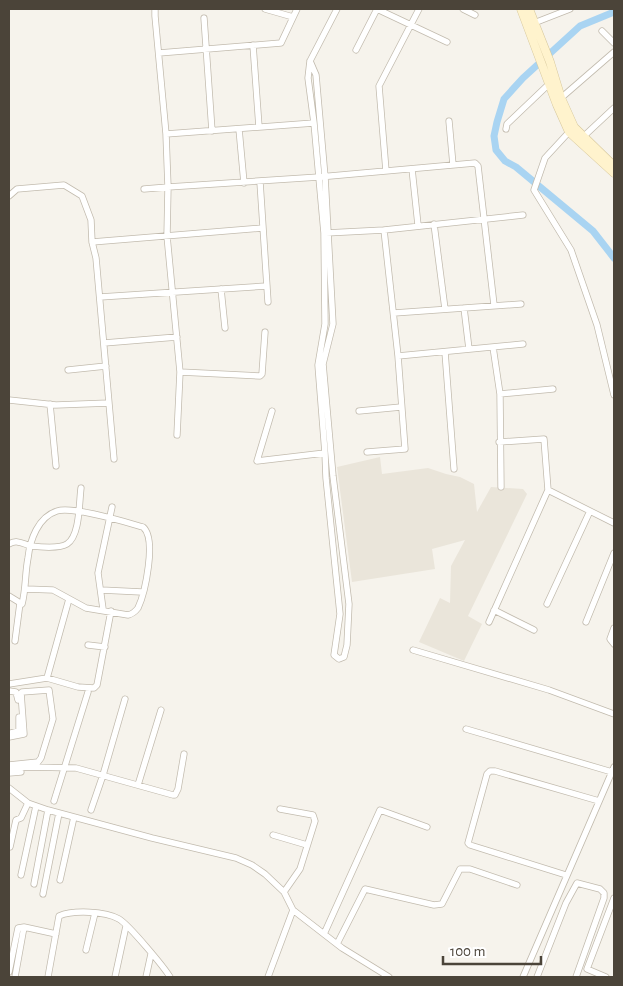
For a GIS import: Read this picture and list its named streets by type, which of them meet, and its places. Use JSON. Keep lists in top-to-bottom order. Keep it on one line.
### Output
{"scale_bar":"100 m"}
